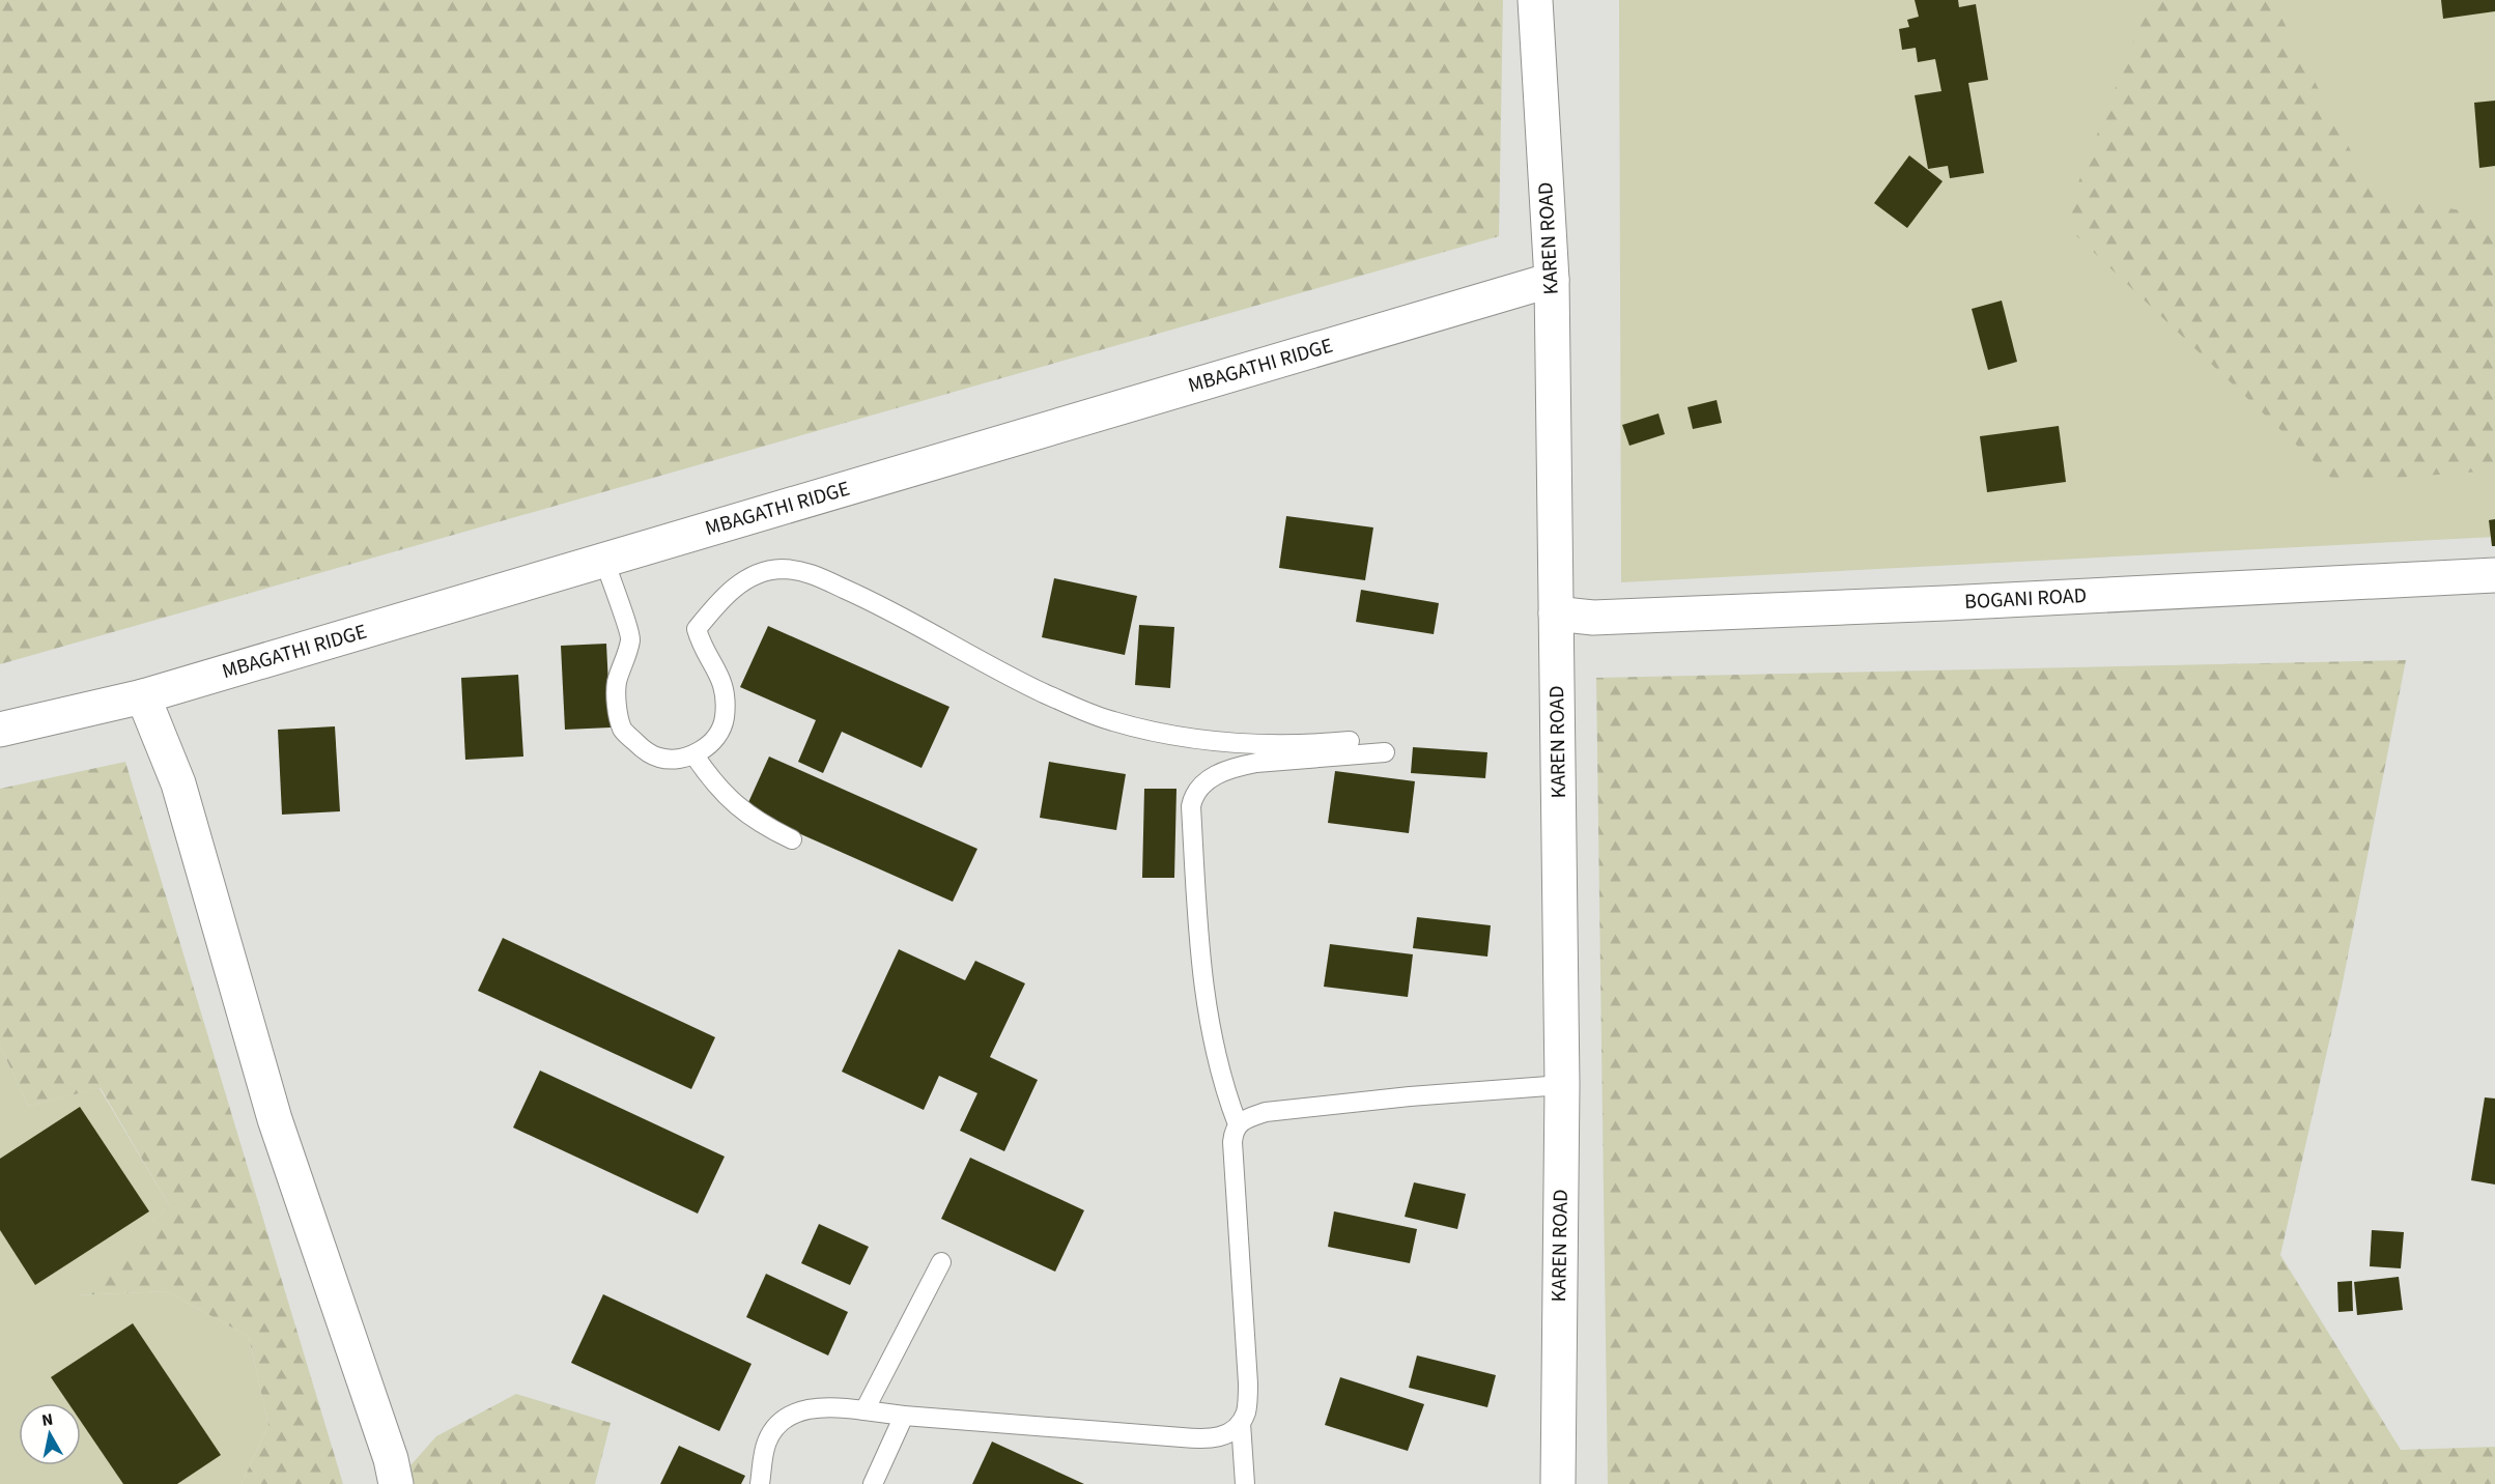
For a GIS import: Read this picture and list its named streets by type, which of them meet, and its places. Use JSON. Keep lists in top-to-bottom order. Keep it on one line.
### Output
{"streets":{"street":["KAREN ROAD","MBAGATHI RIDGE","BOGANI ROAD"]},"crossings":[["KAREN ROAD","MBAGATHI RIDGE"],["KAREN ROAD","BOGANI ROAD"]],"north":"top"}
